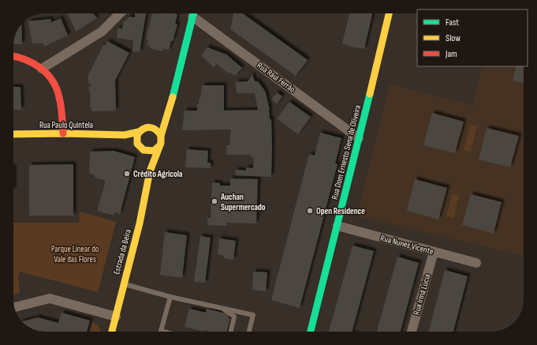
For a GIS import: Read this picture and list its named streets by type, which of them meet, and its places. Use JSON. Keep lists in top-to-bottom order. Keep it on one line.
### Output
{"streets":{"street":["Rua Raul Ferrão","Rua Paulo Quintela","Rua Dom Ernesto Sena de Oliveira","Rua Nunes Vicente","Estrada da Beira","Rua Irmã Lúcia"]},"crossings":[["Rua Raul Ferrão","Rua Dom Ernesto Sena de Oliveira"],["Rua Paulo Quintela","Estrada da Beira"],["Rua Dom Ernesto Sena de Oliveira","Rua Nunes Vicente"],["Rua Nunes Vicente","Rua Irmã Lúcia"]],"parks":["Parque Linear do Vale das Flores"],"places":["Crédito Agrícola","Auchan Supermercado","Open Residence"],"legend":["Fast","Slow","Jam"]}
